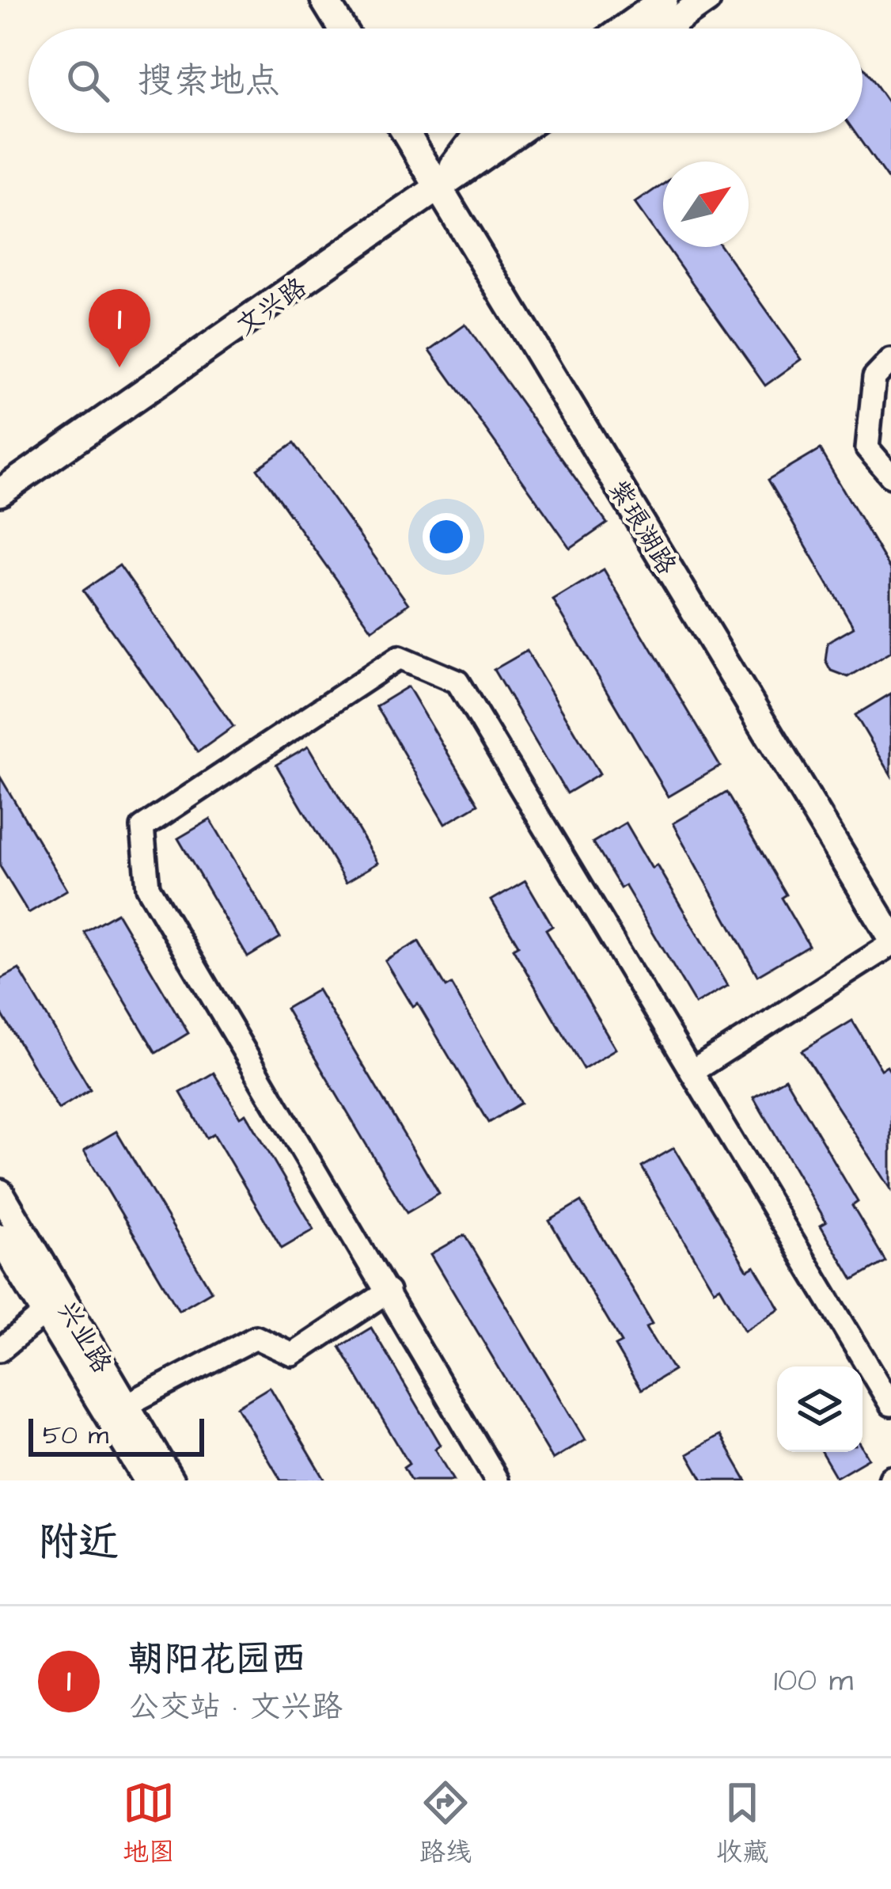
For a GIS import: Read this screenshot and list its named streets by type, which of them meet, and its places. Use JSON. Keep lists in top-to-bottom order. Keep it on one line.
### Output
{"streets":{"street":["文兴路","紫琅湖路","兴业路"]},"crossings":[["文兴路","紫琅湖路"]],"scale_bar":"50 m","north":"top right","page":{"search":"搜索地点","pins":"1","scale":"50 m","heading":"附近","list":[{"mark":"1","name":"朝阳花园西","note":"公交站 · 文兴路","value":"100 m"}],"nav":["地图","路线","收藏"]}}
